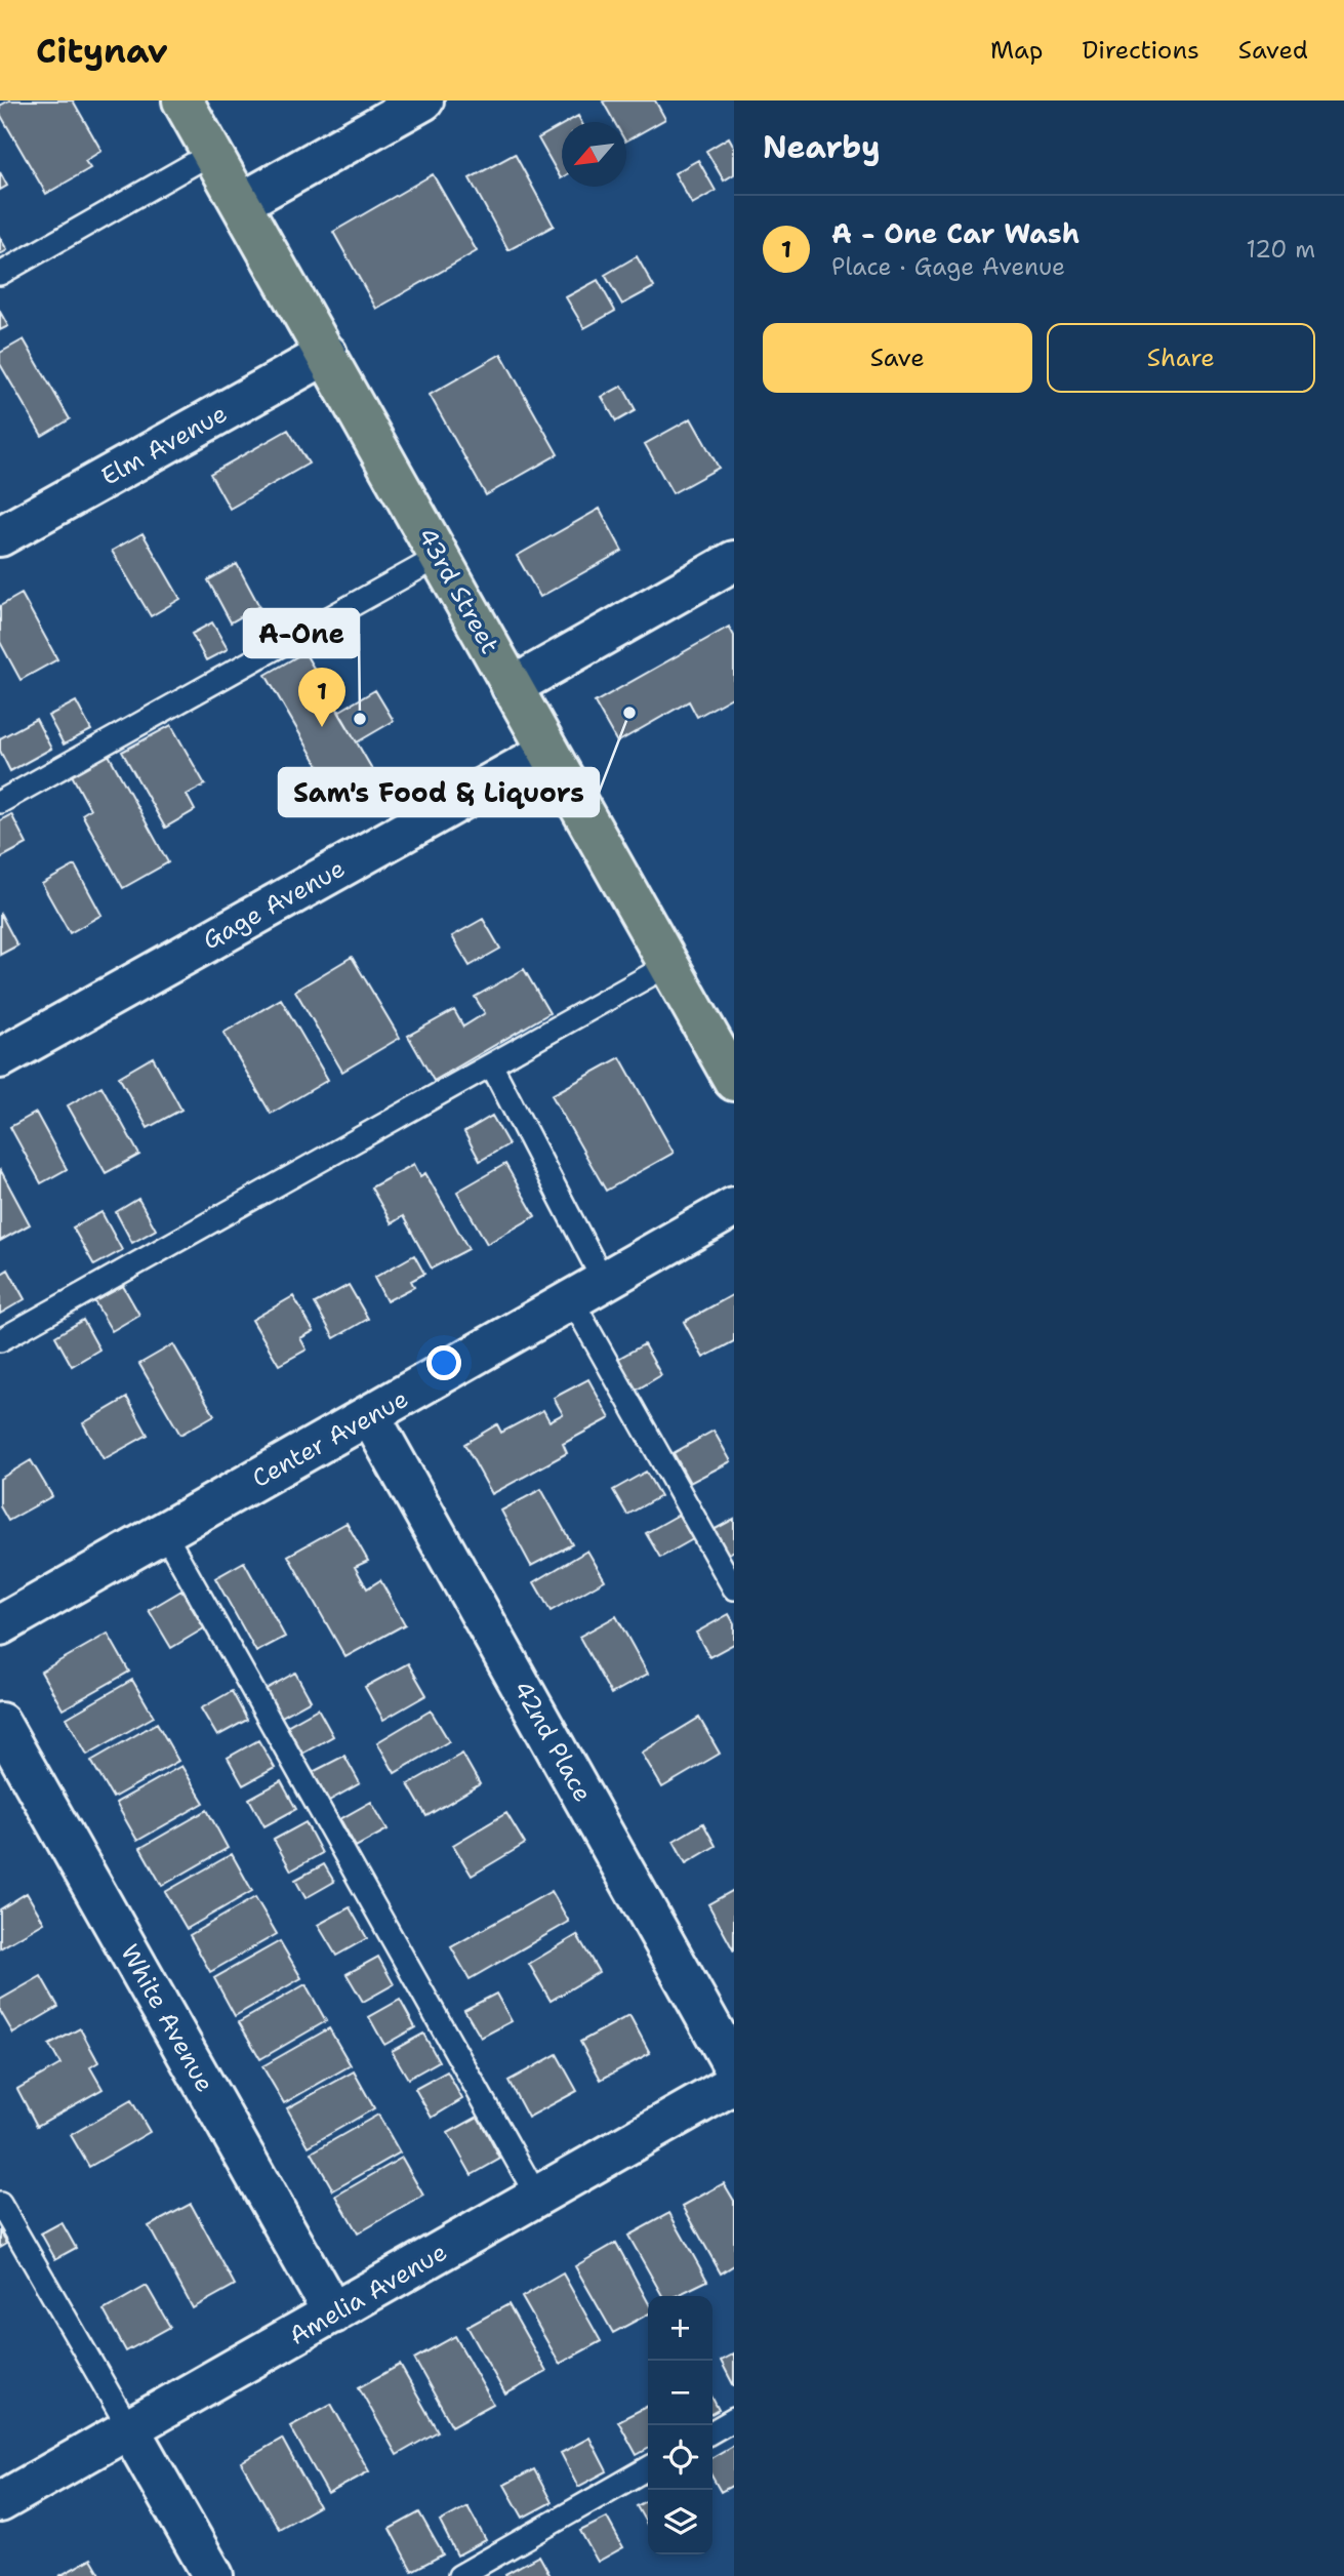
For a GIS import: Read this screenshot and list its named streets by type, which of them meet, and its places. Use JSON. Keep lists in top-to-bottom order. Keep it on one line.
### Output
{"streets":{"main road":["43rd Street"],"street":["Elm Avenue","Gage Avenue","Center Avenue","42nd Place","White Avenue","Amelia Avenue"]},"crossings":[["Elm Avenue","43rd Street"],["43rd Street","Gage Avenue"],["Center Avenue","42nd Place"],["White Avenue","Amelia Avenue"]],"places":["Sam's Food & Liquors","A-One"],"north":"bottom left","page":{"header":"Citynav","nav":["Map","Directions","Saved"],"heading":"Nearby","list":[{"mark":"1","name":"A - One Car Wash","note":"Place · Gage Avenue","value":"120 m"}],"buttons":["Save","Share"],"pins":"1","map_buttons":["+","−"]}}
